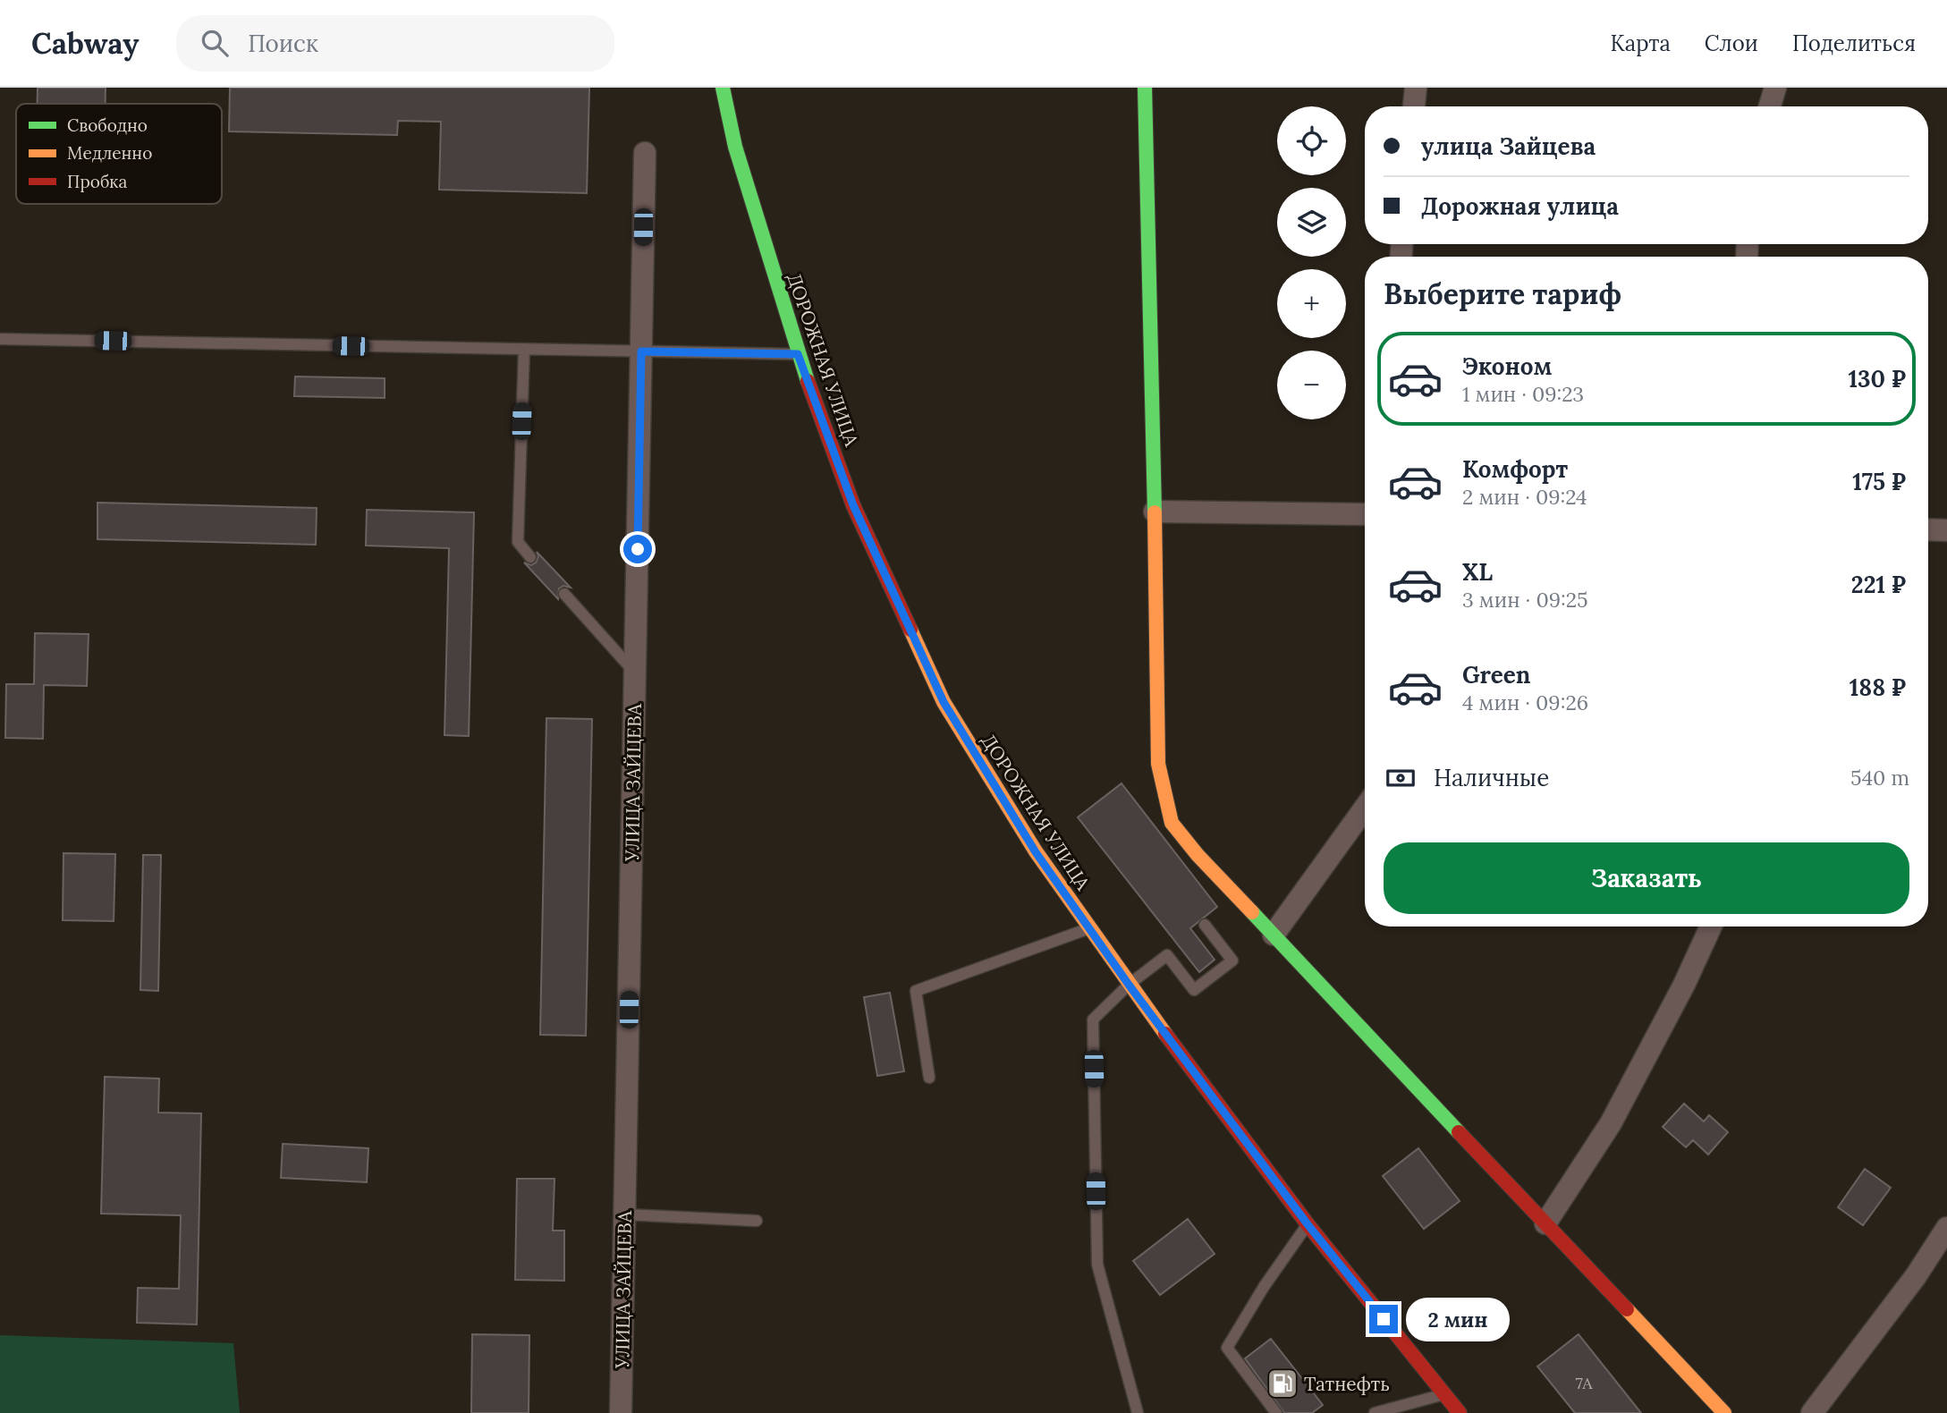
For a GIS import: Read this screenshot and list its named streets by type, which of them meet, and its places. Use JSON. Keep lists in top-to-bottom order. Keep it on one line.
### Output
{"streets":{"street":["ДОРОЖНАЯ УЛИЦА","УЛИЦА ЗАЙЦЕВА"]},"places":{"fuel station":["Татнефть"]},"house_numbers":["7А"],"legend":["Свободно","Медленно","Пробка"],"page":{"header":"Cabway","search":"Поиск","nav":["Карта","Слои","Поделиться"],"map_buttons":["+","−"],"banner":["улица Зайцева","Дорожная улица"],"heading":"Выберите тариф","list":[{"name":"Эконом","note":"1 мин · 09:23","value":"130 ₽"},{"name":"Комфорт","note":"2 мин · 09:24","value":"175 ₽"},{"name":"XL","note":"3 мин · 09:25","value":"221 ₽"},{"name":"Green","note":"4 мин · 09:26","value":"188 ₽"}],"pay":["Наличные","540 m"],"buttons":"Заказать","bubble":"2 мин"}}
